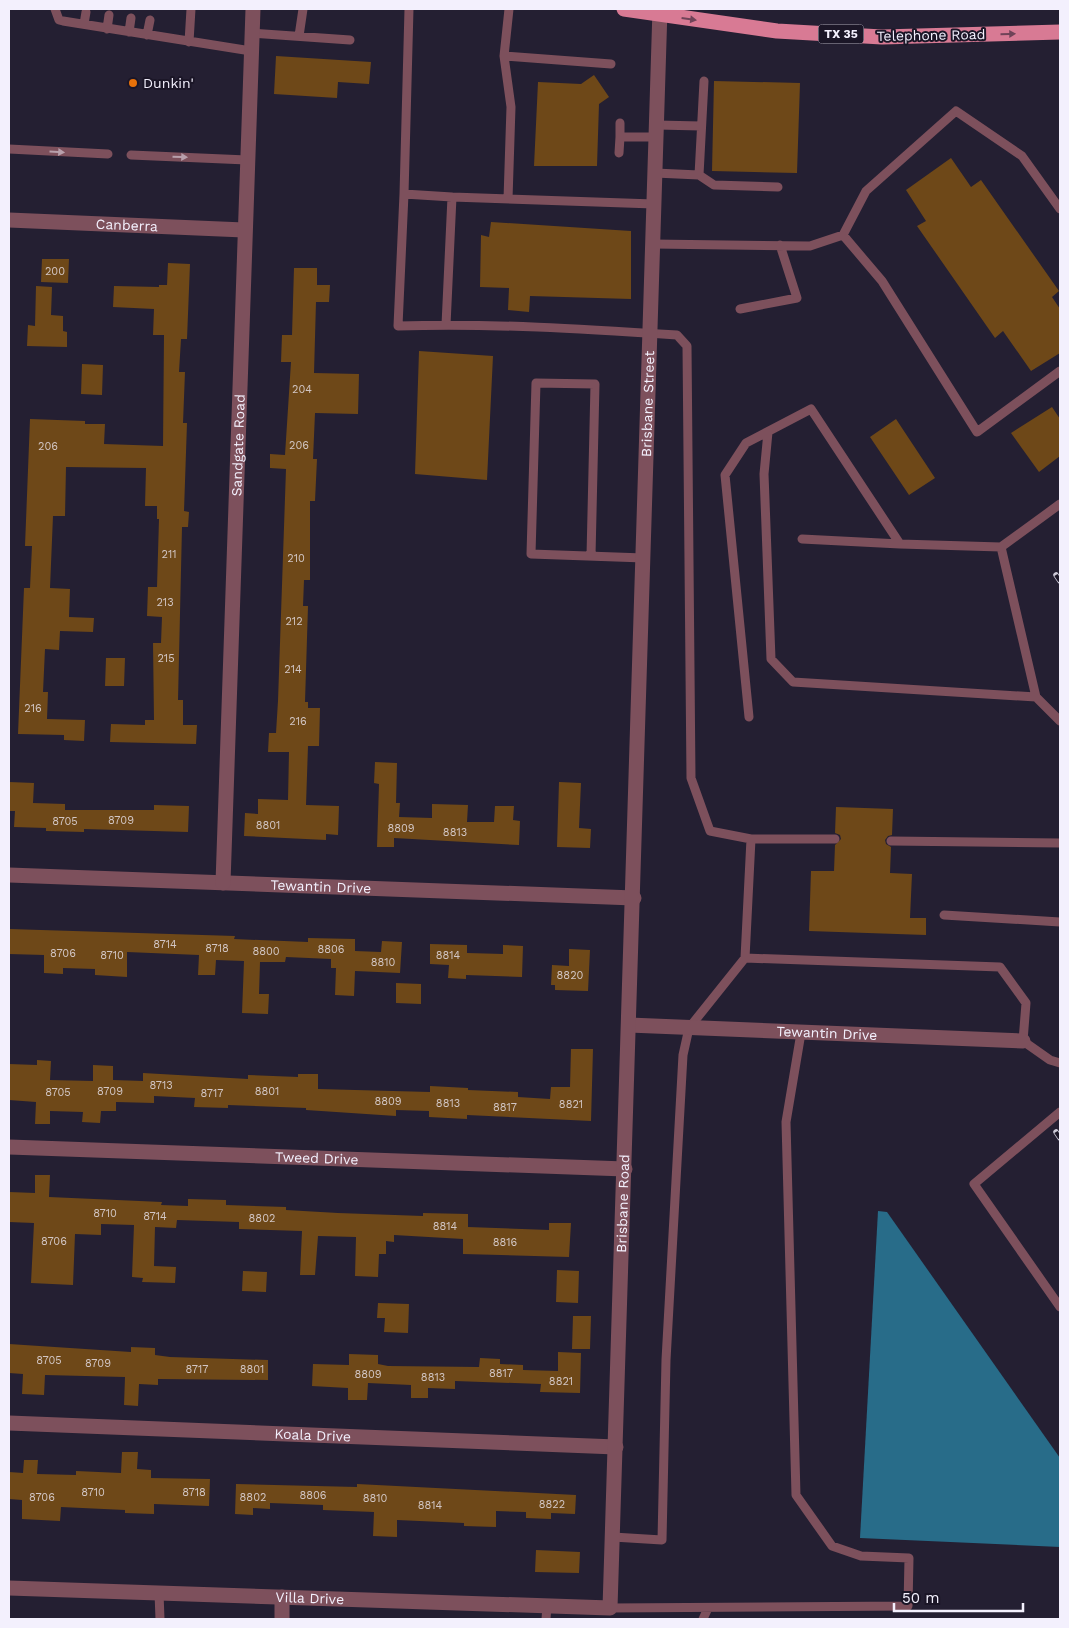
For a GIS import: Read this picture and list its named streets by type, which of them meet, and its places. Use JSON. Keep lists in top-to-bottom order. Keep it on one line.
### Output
{"streets":{"main road":["TX 35","Telephone Road"],"street":["Canberra","Brisbane Street","Sandgate Road","Tewantin Drive","Tweed Drive","Brisbane Road","Koala Drive","Villa Drive"]},"crossings":[["Telephone Road","Brisbane Street"],["Canberra","Sandgate Road"],["Brisbane Street","Brisbane Road"],["Sandgate Road","Tewantin Drive"],["Tewantin Drive","Brisbane Road"],["Tweed Drive","Brisbane Road"],["Brisbane Road","Koala Drive"],["Brisbane Road","Villa Drive"]],"one_way":["Telephone Road"],"places":["Dunkin'"],"house_numbers":["200","204","206","206","211","210","213","212","215","214","216","216","8709","8705","8801","8809","8813","8714","8718","8806","8800","8706","8710","8814","8810","8820","8713","8709","8801","8705","8717","8809","8813","8821","8817","8710","8714","8802","8814","8706","8816","8705","8709","8717","8801","8817","8809","8813","8821","8710","8718","8806","8706","8802","8810","8822","8814"],"scale_bar":"50 m"}
